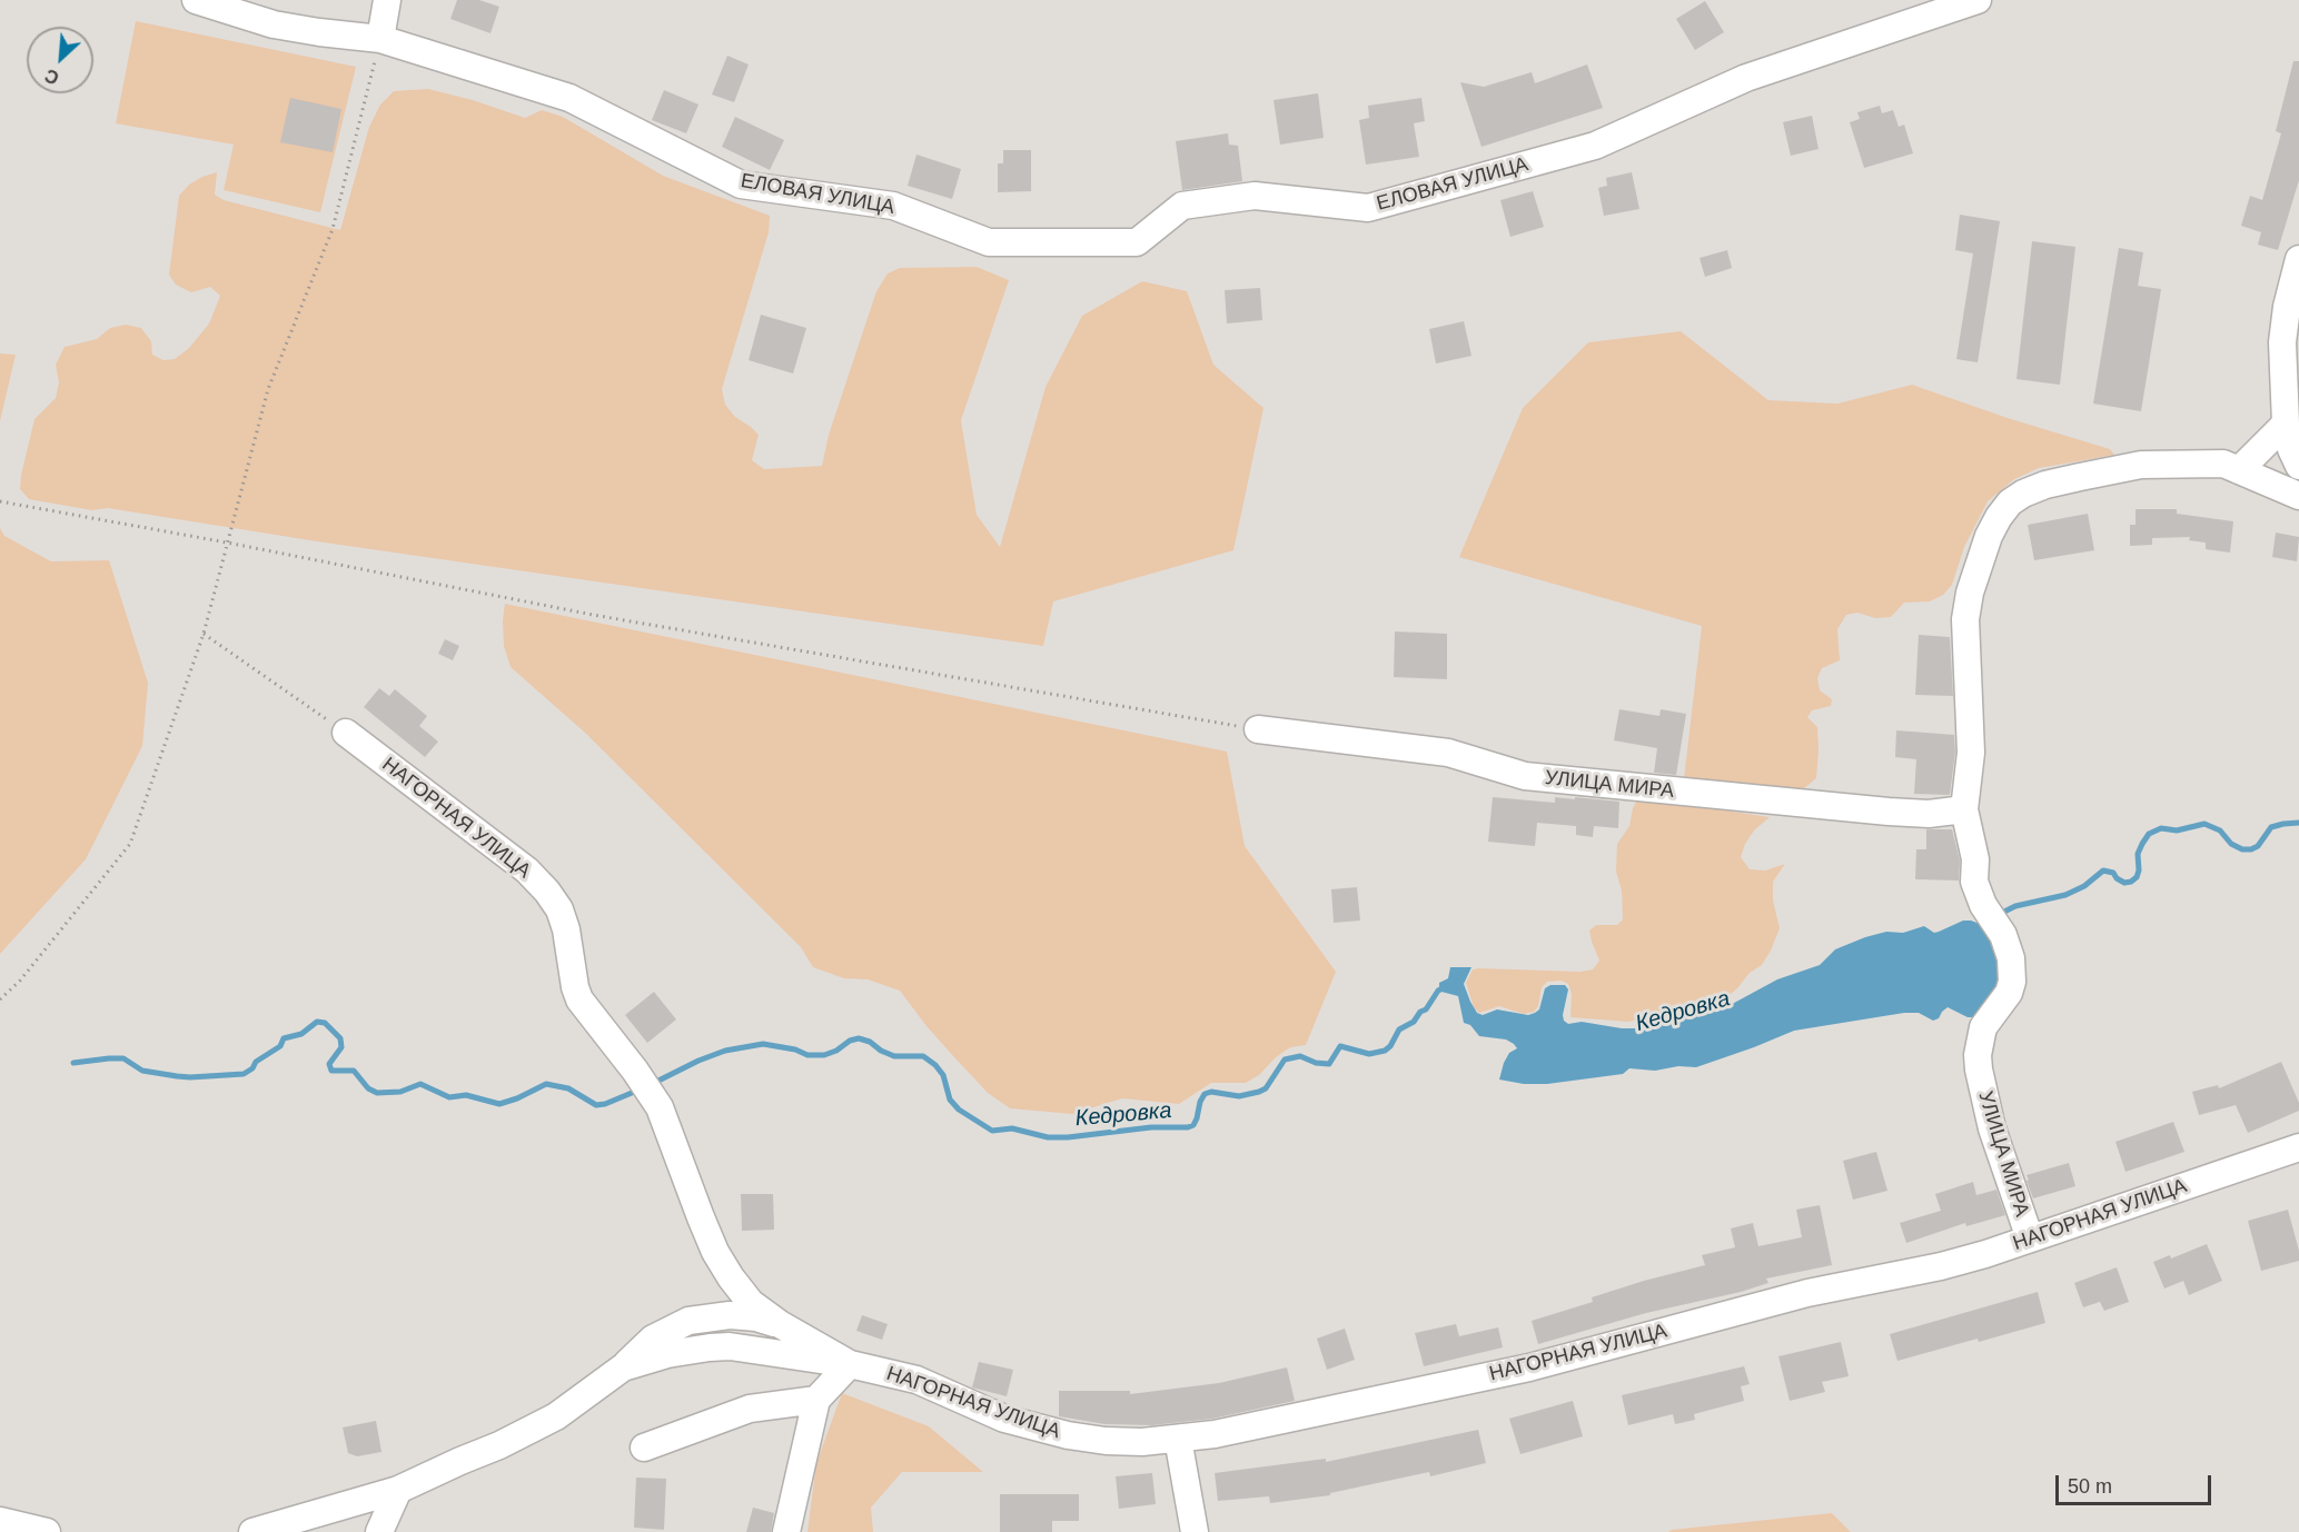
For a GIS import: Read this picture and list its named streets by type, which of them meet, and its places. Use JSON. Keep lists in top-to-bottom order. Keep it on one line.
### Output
{"streets":{"street":["ЕЛОВАЯ УЛИЦА","УЛИЦА МИРА","НАГОРНАЯ УЛИЦА"]},"crossings":[["УЛИЦА МИРА","НАГОРНАЯ УЛИЦА"]],"water":["Кедровка"],"scale_bar":"50 m","north":"bottom left"}
